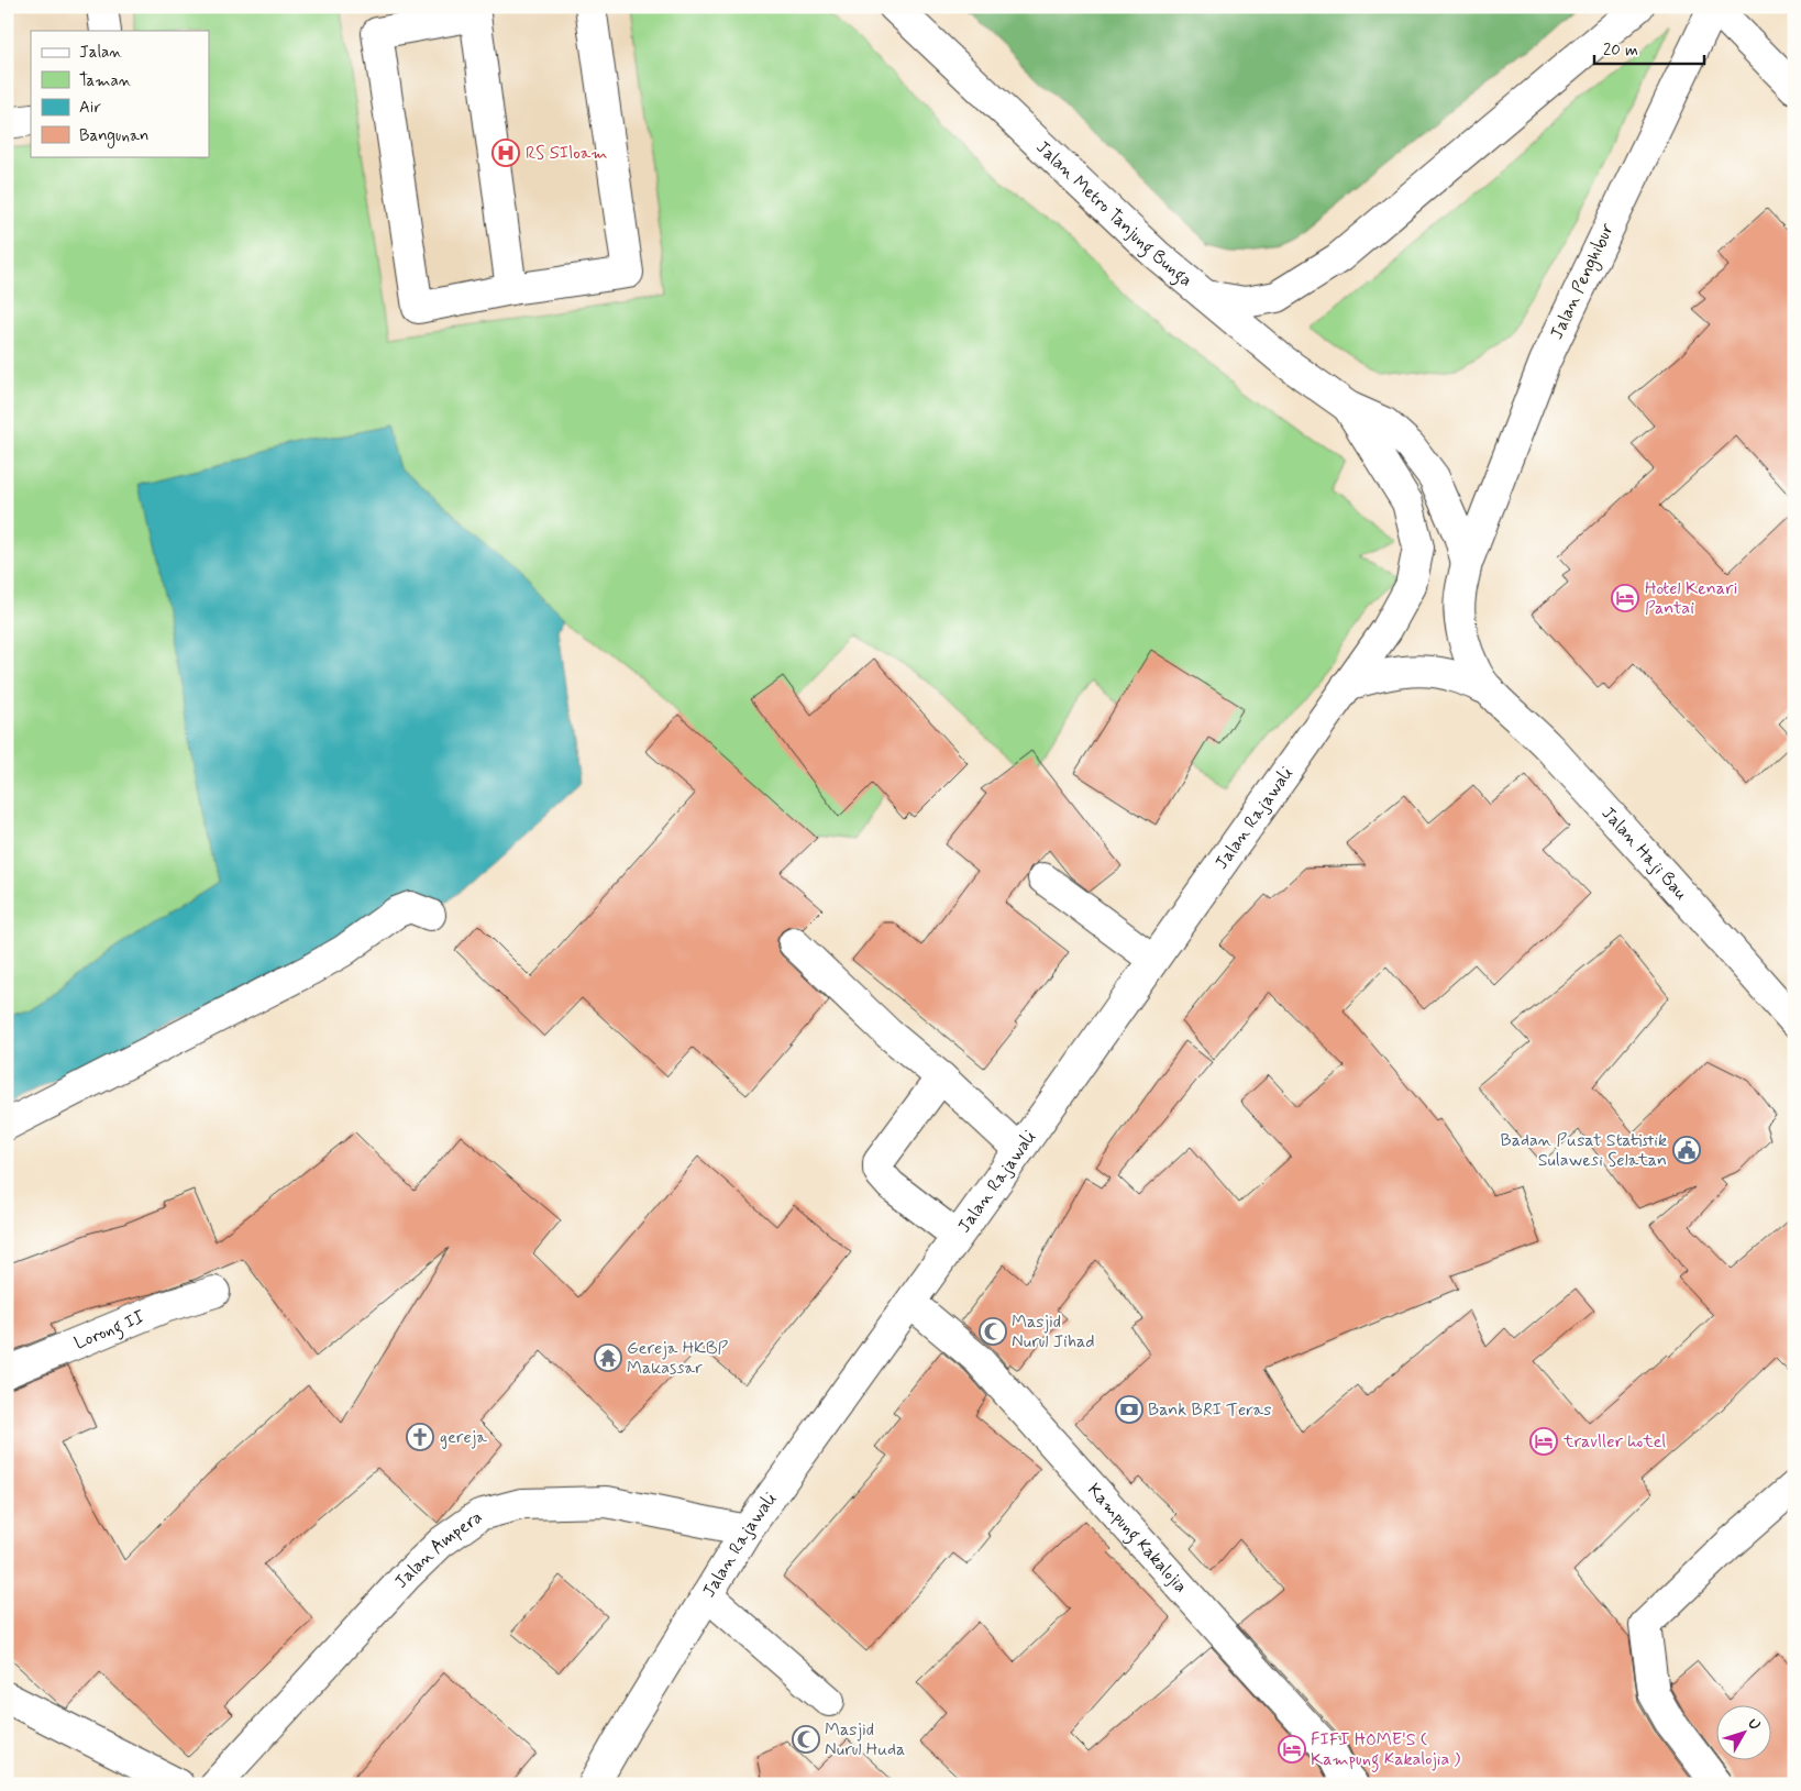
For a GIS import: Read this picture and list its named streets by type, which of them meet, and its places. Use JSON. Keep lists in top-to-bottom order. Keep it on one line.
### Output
{"streets":{"main road":["Jalan Metro Tanjung Bunga","Jalan Penghibur","Jalan Rajawali","Jalan Haji Bau","Lorong II","Kampung Kakalojia","Jalan Ampera"]},"crossings":[["Jalan Metro Tanjung Bunga","Jalan Penghibur"],["Jalan Metro Tanjung Bunga","Jalan Rajawali"],["Jalan Metro Tanjung Bunga","Jalan Haji Bau"],["Jalan Penghibur","Jalan Haji Bau"],["Jalan Rajawali","Jalan Haji Bau"],["Jalan Rajawali","Kampung Kakalojia"],["Jalan Rajawali","Jalan Ampera"]],"places":{"hospital":["RS SIloam"],"hotel":["Hotel Kenari Pantai","travller hotel","FIFI HOME'S ( Kampung Kakalojia )"],"public building":["Badan Pusat Statistik Sulawesi Selatan"],"mosque":["Masjid Nurul Jihad","Masjid Nurul Huda"],"temple":["Gereja HKBP Makassar"],"bank":["Bank BRI Teras"],"church":["gereja"]},"legend":["Jalan","Taman","Air","Bangunan"],"scale_bar":"20 m","north":"top right"}
